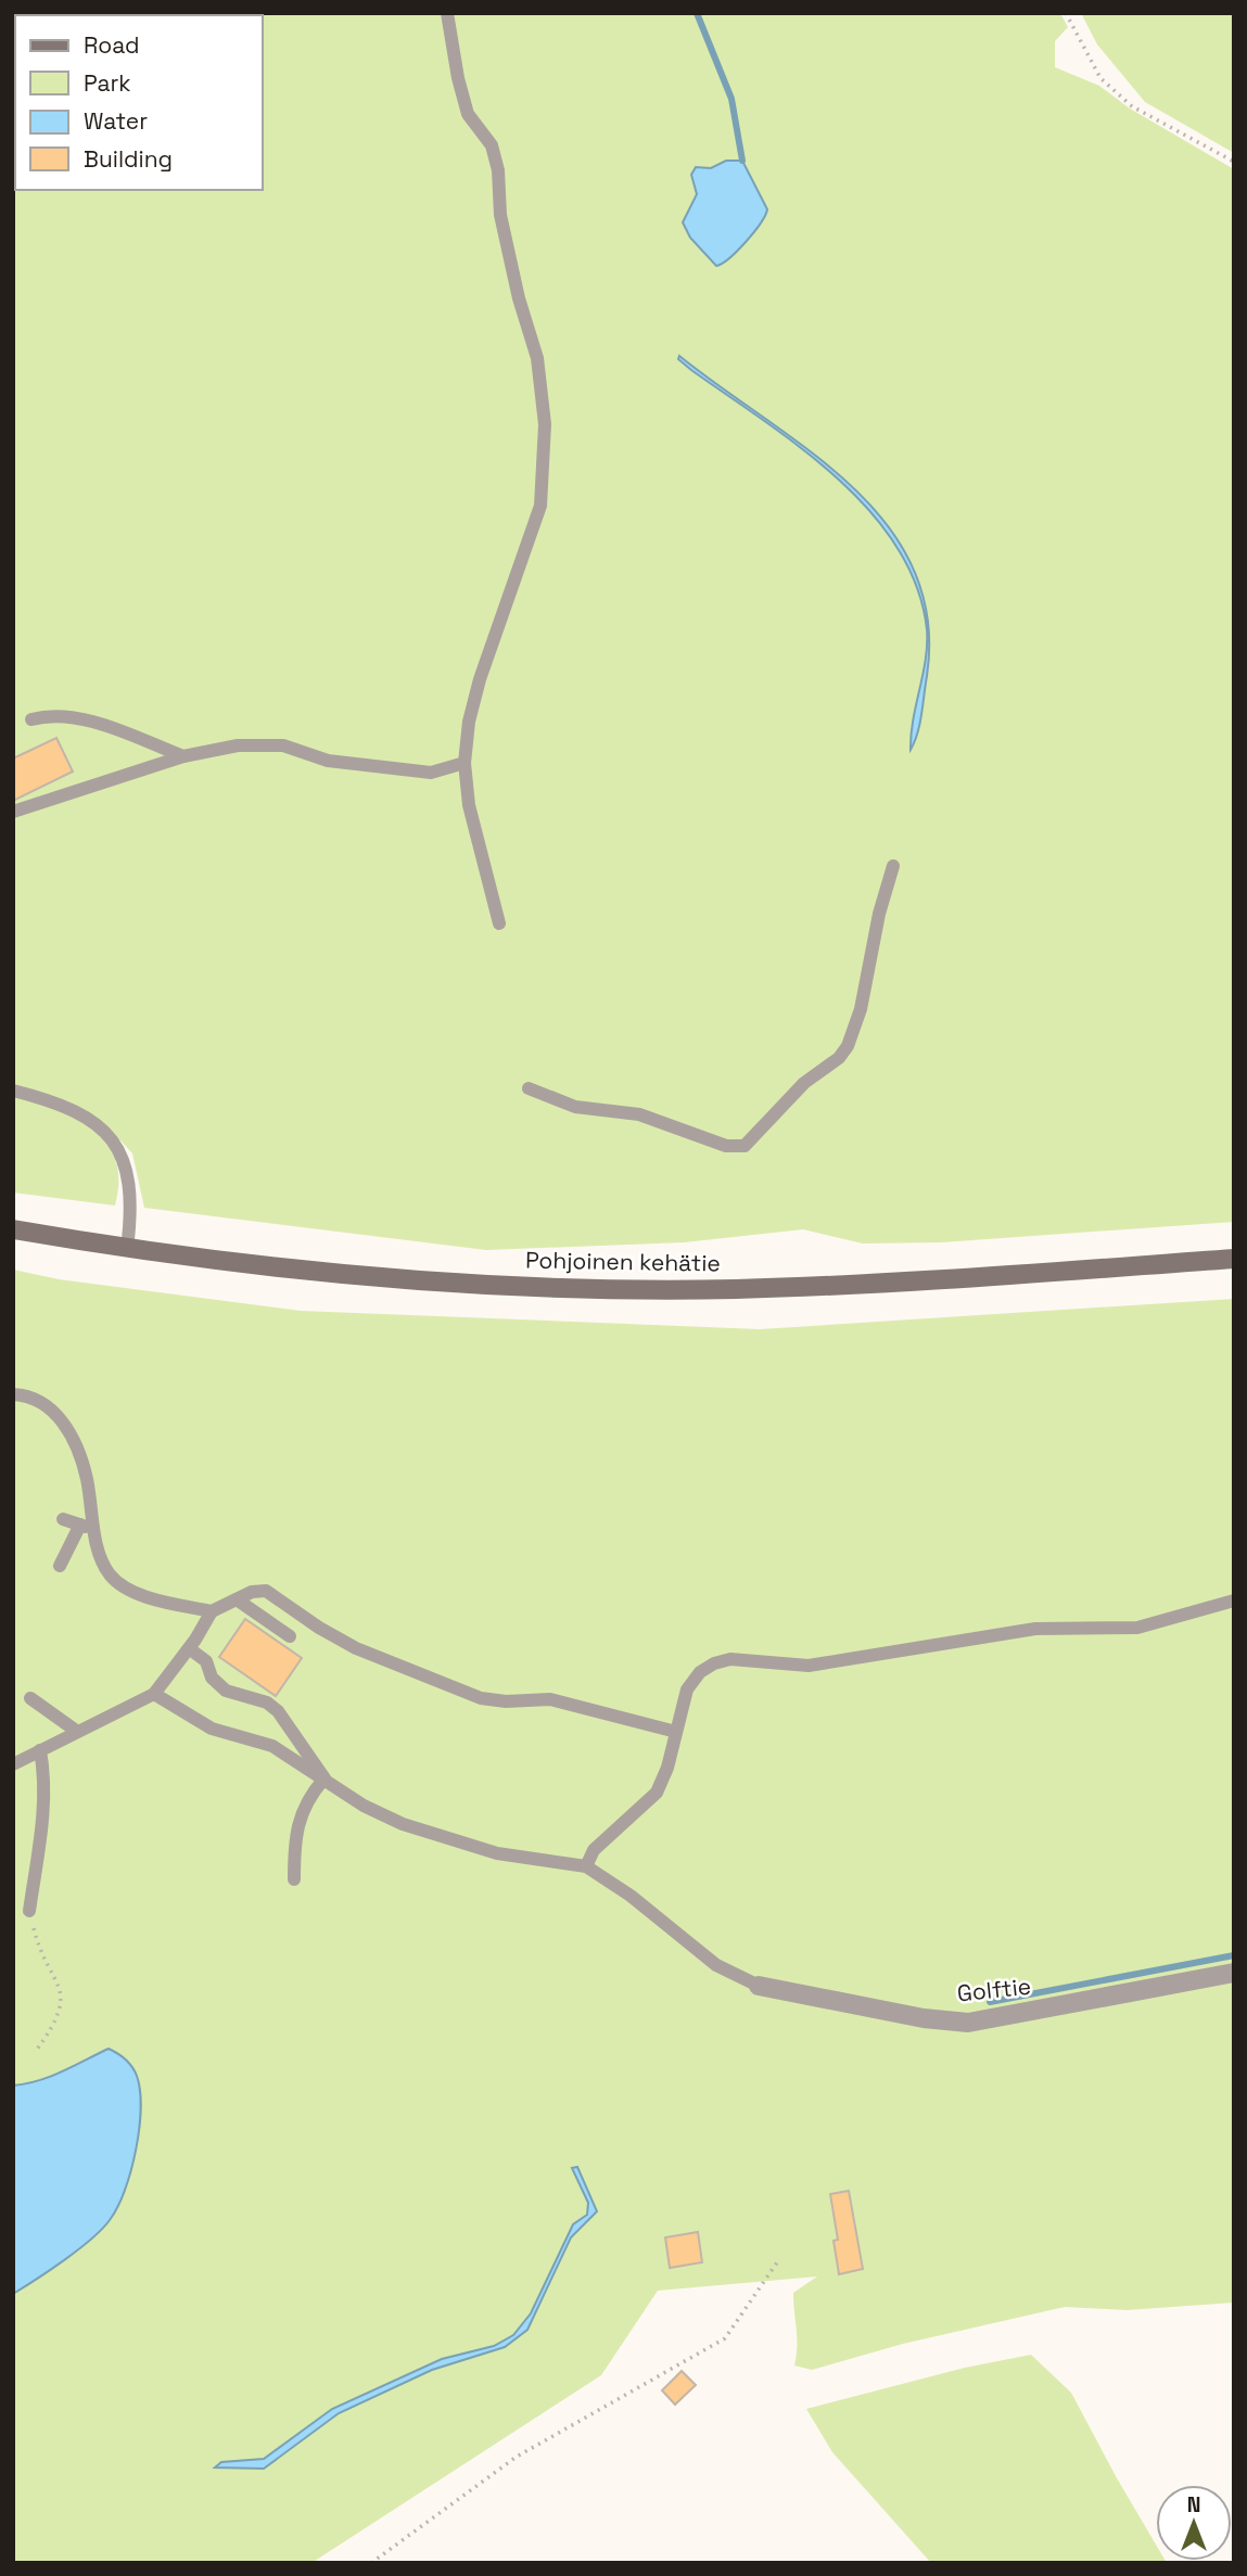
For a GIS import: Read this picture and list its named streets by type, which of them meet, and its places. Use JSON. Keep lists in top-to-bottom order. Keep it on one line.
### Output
{"streets":{"main road":["Pohjoinen kehätie"],"street":["Golftie"]},"legend":["Road","Park","Water","Building"],"north":"top"}
